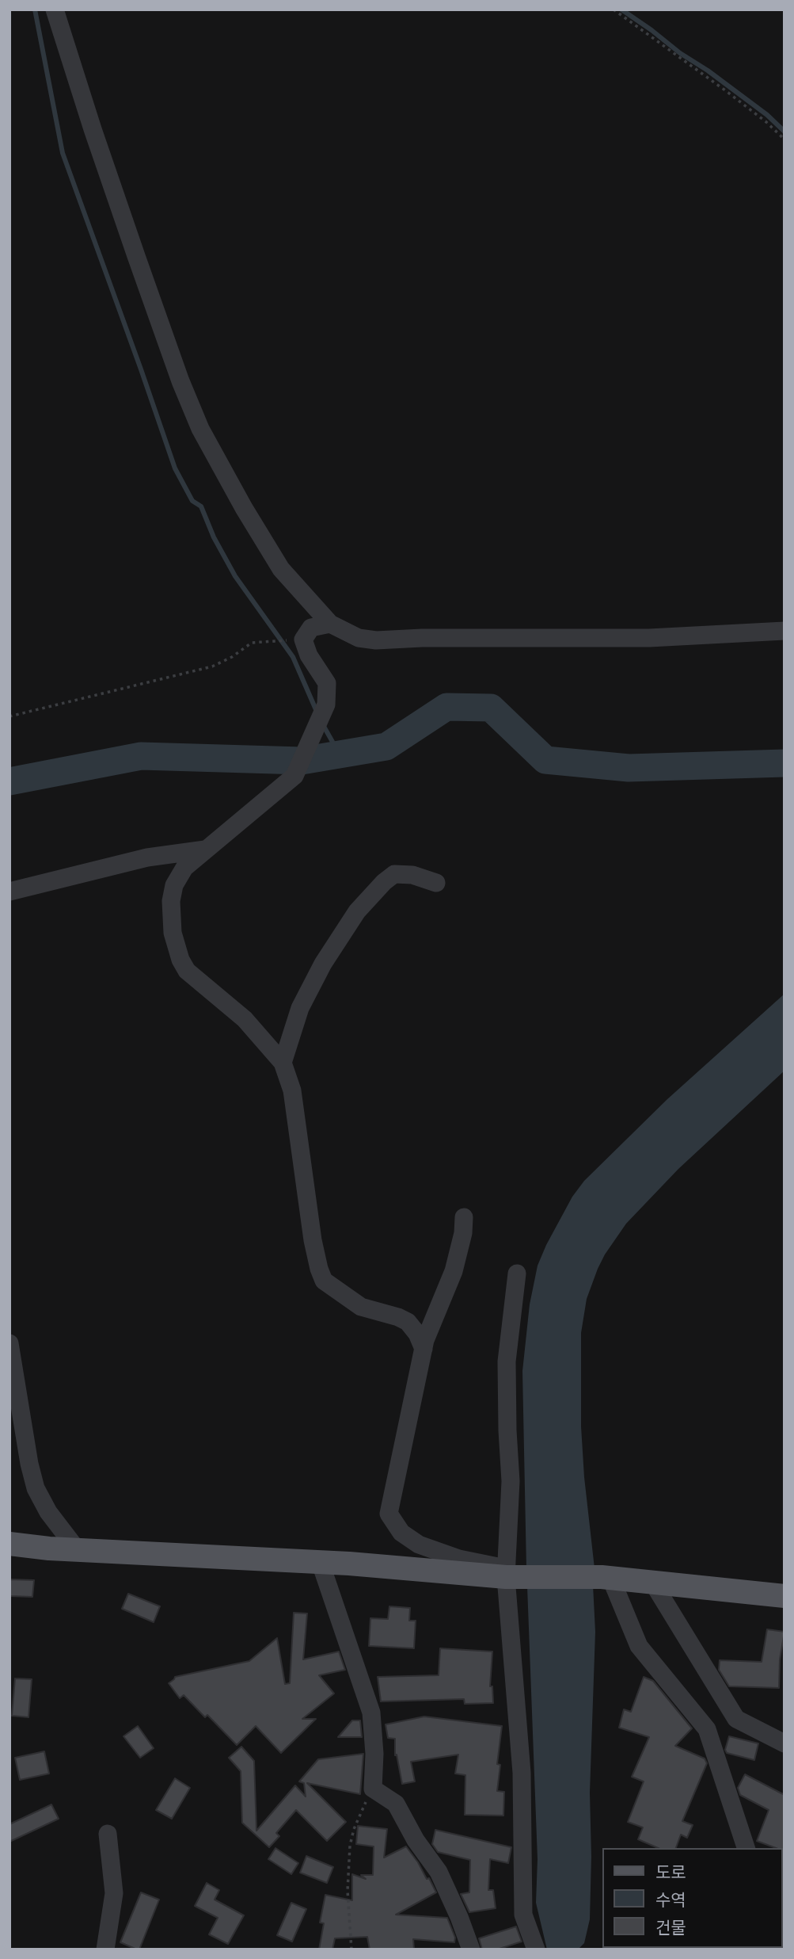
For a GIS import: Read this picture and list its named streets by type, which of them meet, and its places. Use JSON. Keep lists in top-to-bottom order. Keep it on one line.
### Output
{"legend":["도로","수역","건물"]}
